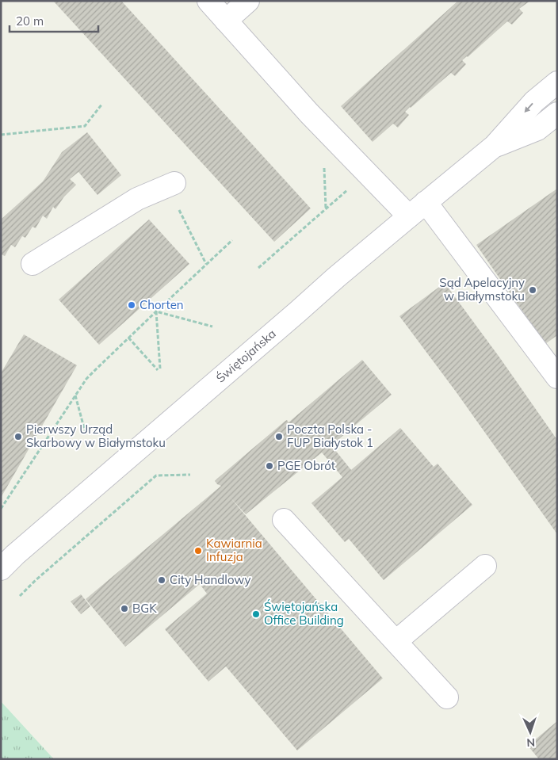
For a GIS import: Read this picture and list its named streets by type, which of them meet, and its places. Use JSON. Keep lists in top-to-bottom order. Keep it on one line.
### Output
{"streets":{"street":["Świętojańska"]},"places":["Sąd Apelacyjny w Białymstoku","Chorten","Pierwszy Urząd Skarbowy w Białymstoku","Poczta Polska - FUP Białystok 1","PGE Obrót","Kawiarnia Infuzja","City Handlowy","BGK","Świętojańska Office Building"],"scale_bar":"20 m","north":"bottom"}
